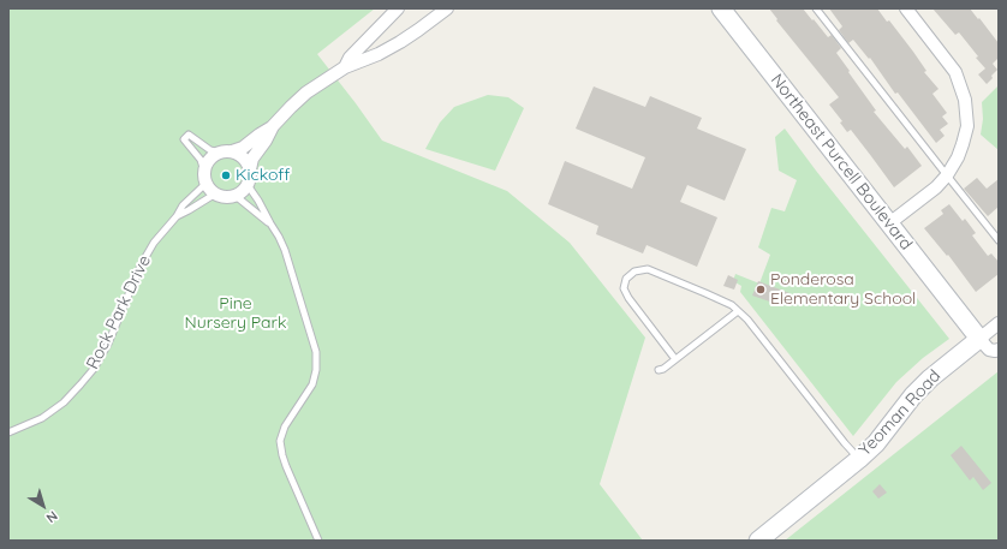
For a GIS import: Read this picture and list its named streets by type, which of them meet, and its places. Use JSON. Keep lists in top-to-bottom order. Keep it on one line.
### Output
{"streets":{"street":["Northeast Purcell Boulevard","Yeoman Road"],"lane":["Rock Park Drive"]},"crossings":[["Northeast Purcell Boulevard","Yeoman Road"]],"parks":["Pine Nursery Park"],"places":["Kickoff","Ponderosa Elementary School"],"north":"bottom right"}
